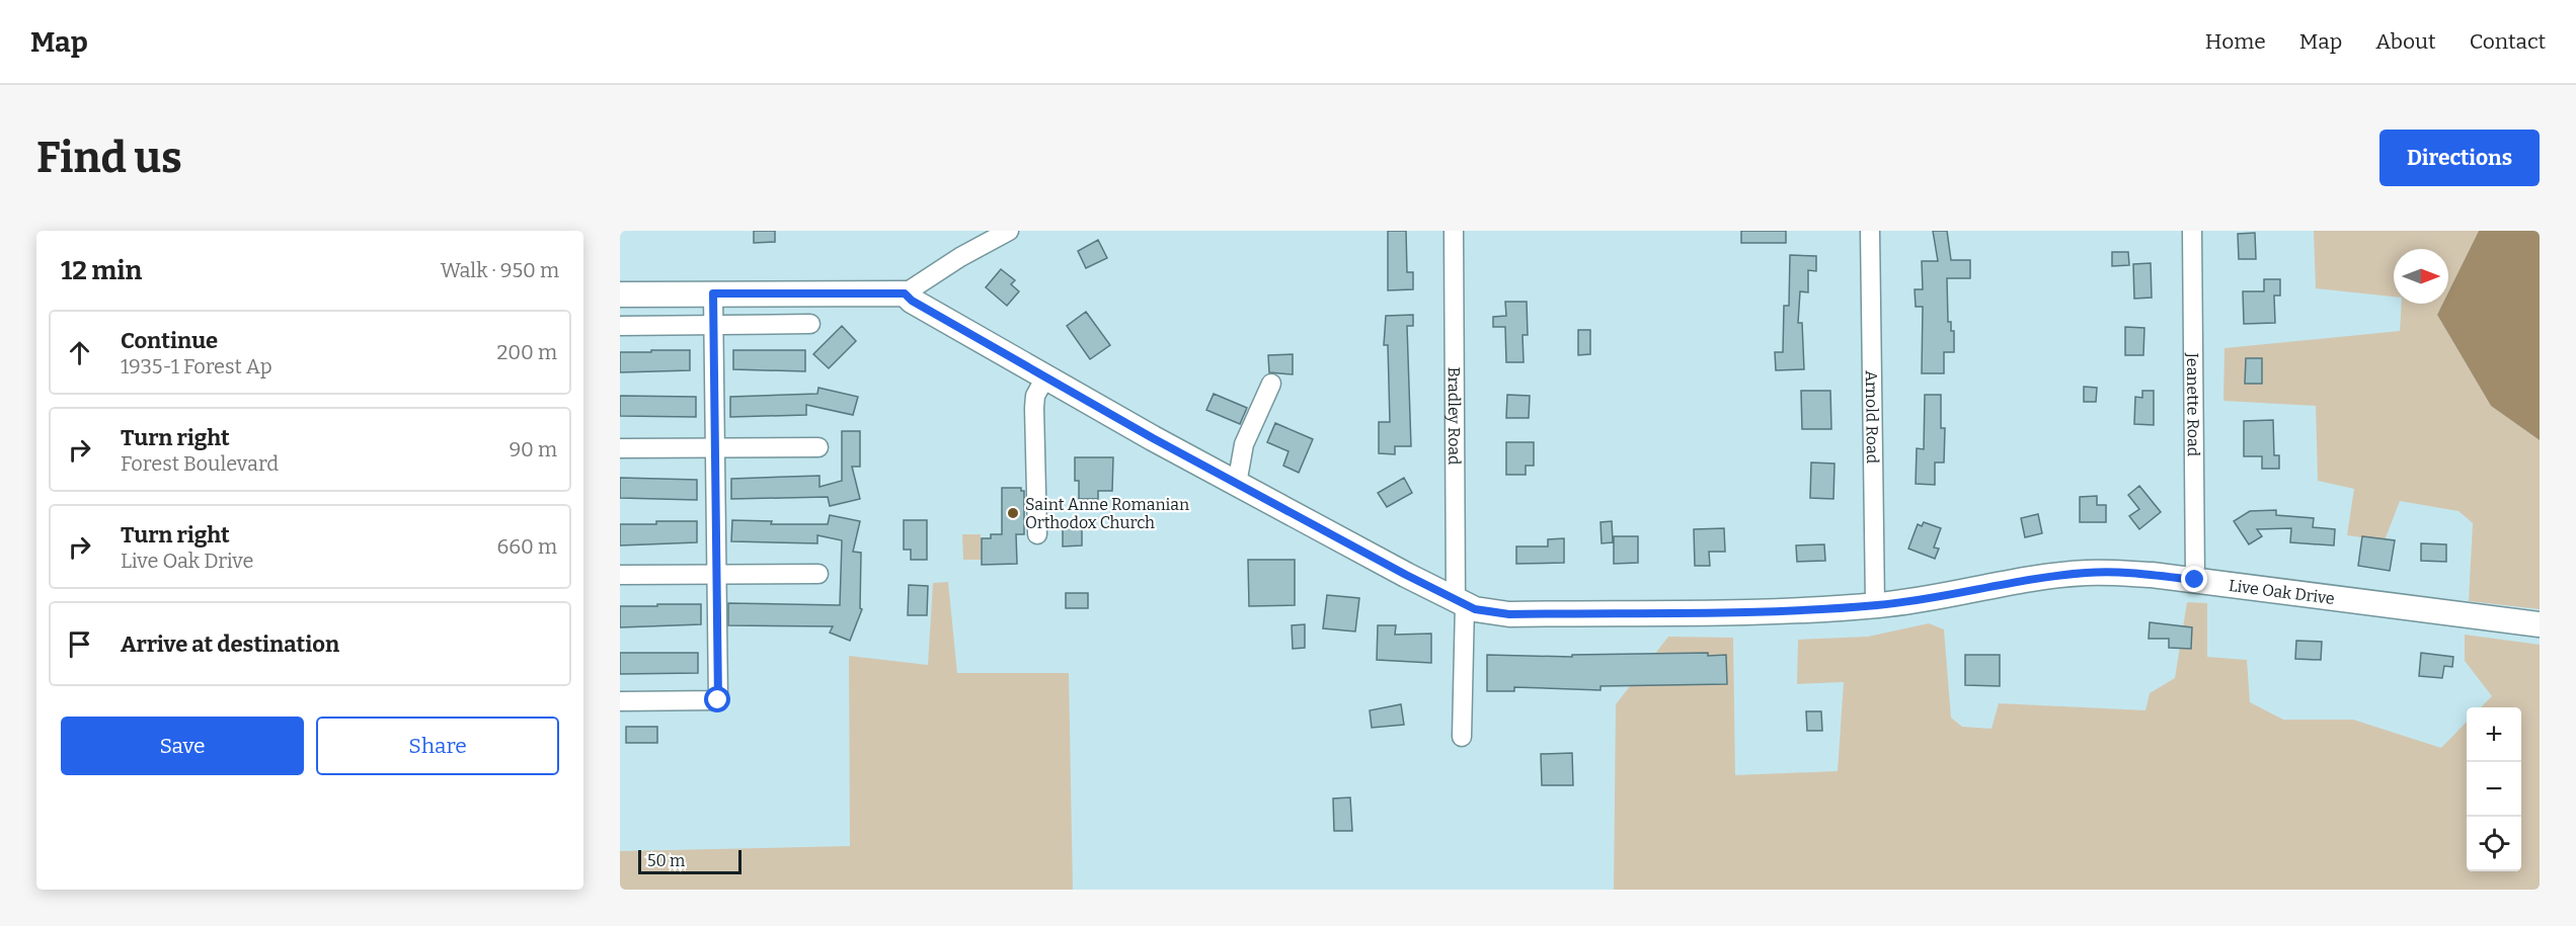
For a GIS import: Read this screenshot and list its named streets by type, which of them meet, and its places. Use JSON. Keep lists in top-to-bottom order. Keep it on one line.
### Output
{"streets":{"main road":["Live Oak Drive"],"street":["Jeanette Road","Bradley Road","Arnold Road"]},"crossings":[["Jeanette Road","Live Oak Drive"],["Bradley Road","Live Oak Drive"],["Arnold Road","Live Oak Drive"]],"places":["Saint Anne Romanian Orthodox Church"],"scale_bar":"50 m","north":"right","page":{"header":"Map","nav":["Home","Map","About","Contact"],"buttons":["Directions",["Save","Share"]],"title":"Find us","heading":["12 min","Walk · 950 m"],"list":[["Continue","1935-1 Forest Ap","200 m"],["Turn right","Forest Boulevard","90 m"],["Turn right","Live Oak Drive","660 m"],"Arrive at destination"],"map_buttons":["+","−"],"scale":"50 m"}}
